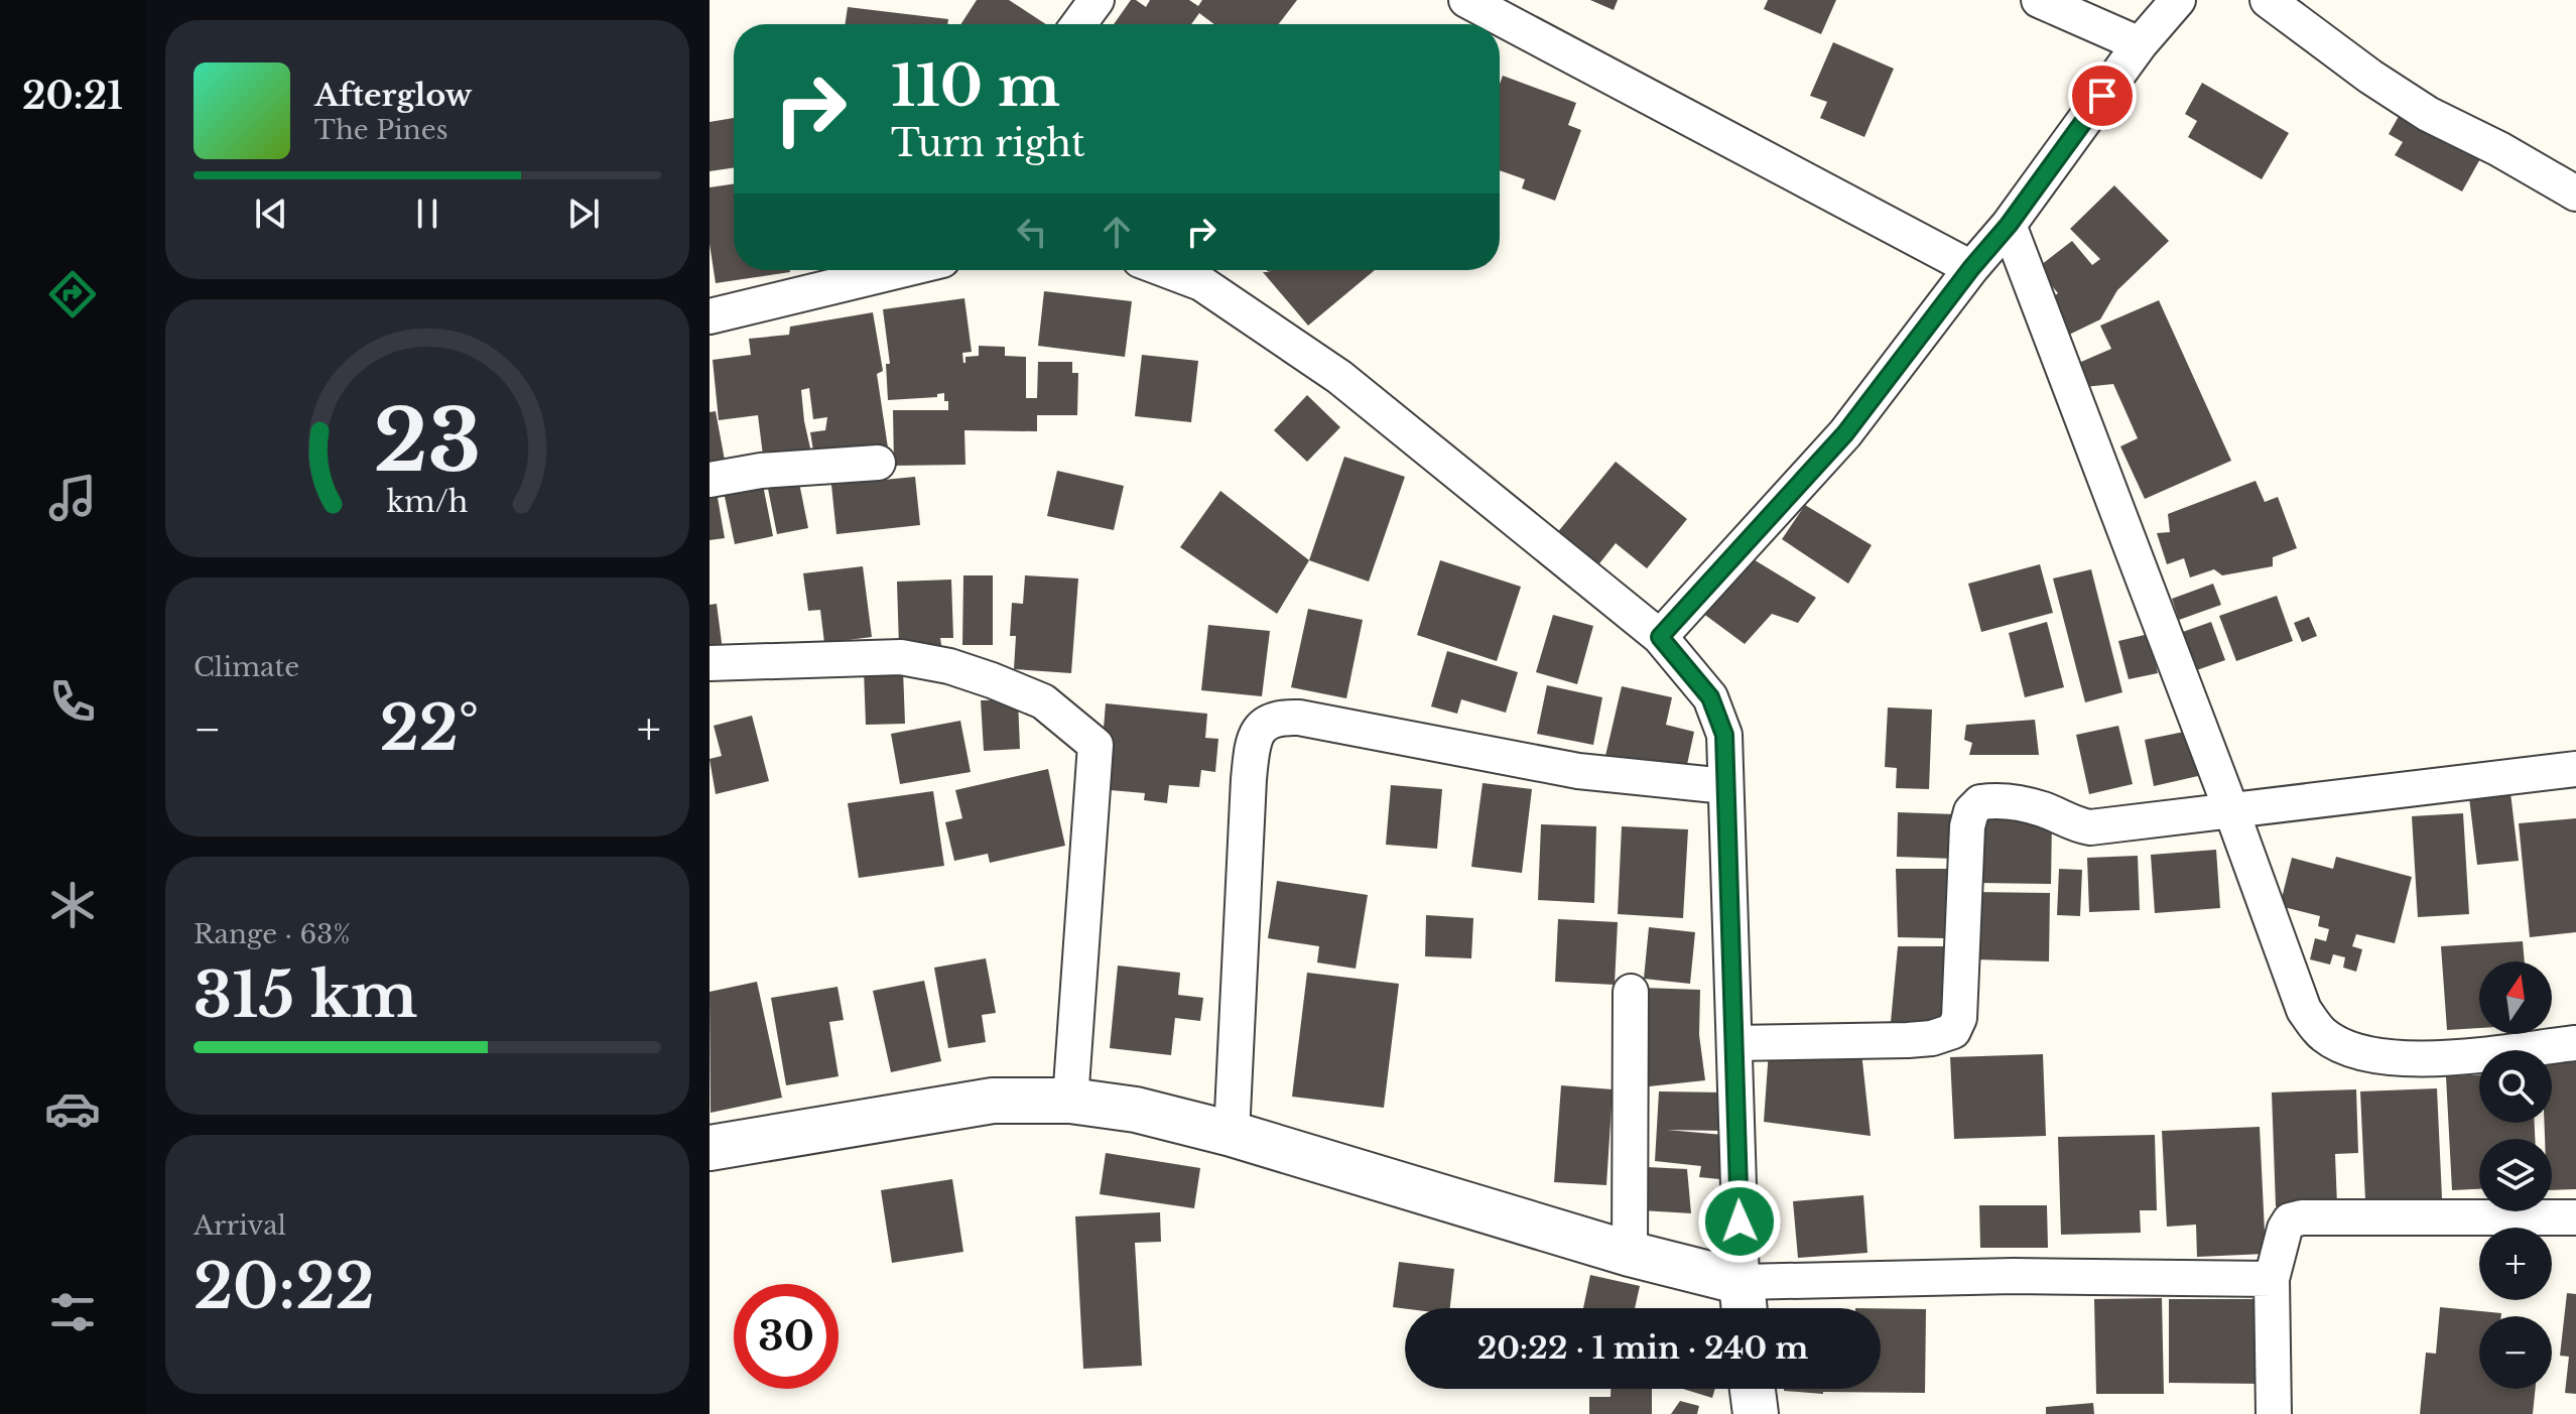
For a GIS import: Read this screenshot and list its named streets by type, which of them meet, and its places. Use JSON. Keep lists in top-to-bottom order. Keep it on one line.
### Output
{"north":"top","page":{"tabs":"20:21","turn":["110 m","Turn right"],"song":["Afterglow","The Pines"],"tile":["Climate",["Range · 63%","315 km"],["Arrival","20:22"]],"heat":["−","22°","+"],"map_buttons":["+","−"],"limit":"30","trip":"20:22 · 1 min · 240 m","gauge":["23","km/h"]}}
